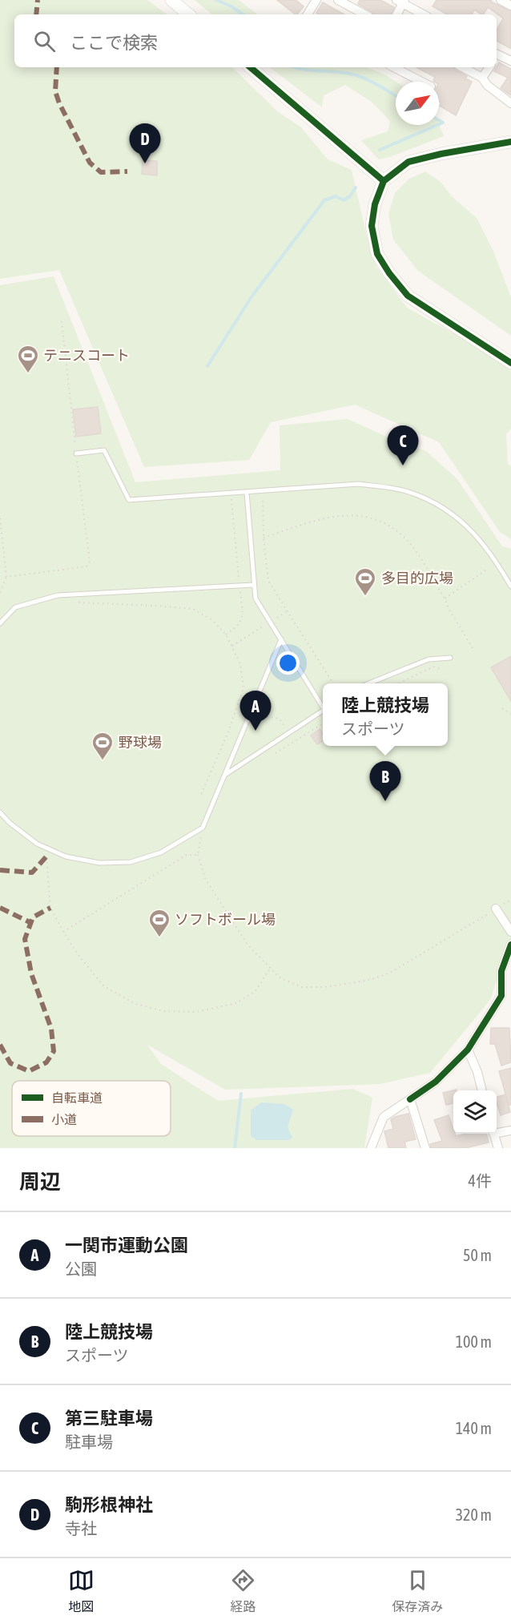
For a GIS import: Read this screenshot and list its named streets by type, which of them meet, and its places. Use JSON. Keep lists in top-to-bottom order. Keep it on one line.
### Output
{"places":{"sports":["テニスコート","多目的広場","野球場","ソフトボール場"]},"legend":["自転車道","小道"],"north":"top right","page":{"search":"ここで検索","pins":["D","C","A","B"],"popup":["陸上競技場","スポーツ"],"heading":["周辺","4件"],"list":[{"mark":"A","name":"一関市運動公園","note":"公園","value":"50 m"},{"mark":"B","name":"陸上競技場","note":"スポーツ","value":"100 m"},{"mark":"C","name":"第三駐車場","note":"駐車場","value":"140 m"},{"mark":"D","name":"駒形根神社","note":"寺社","value":"320 m"}],"nav":["地図","経路","保存済み"]}}
